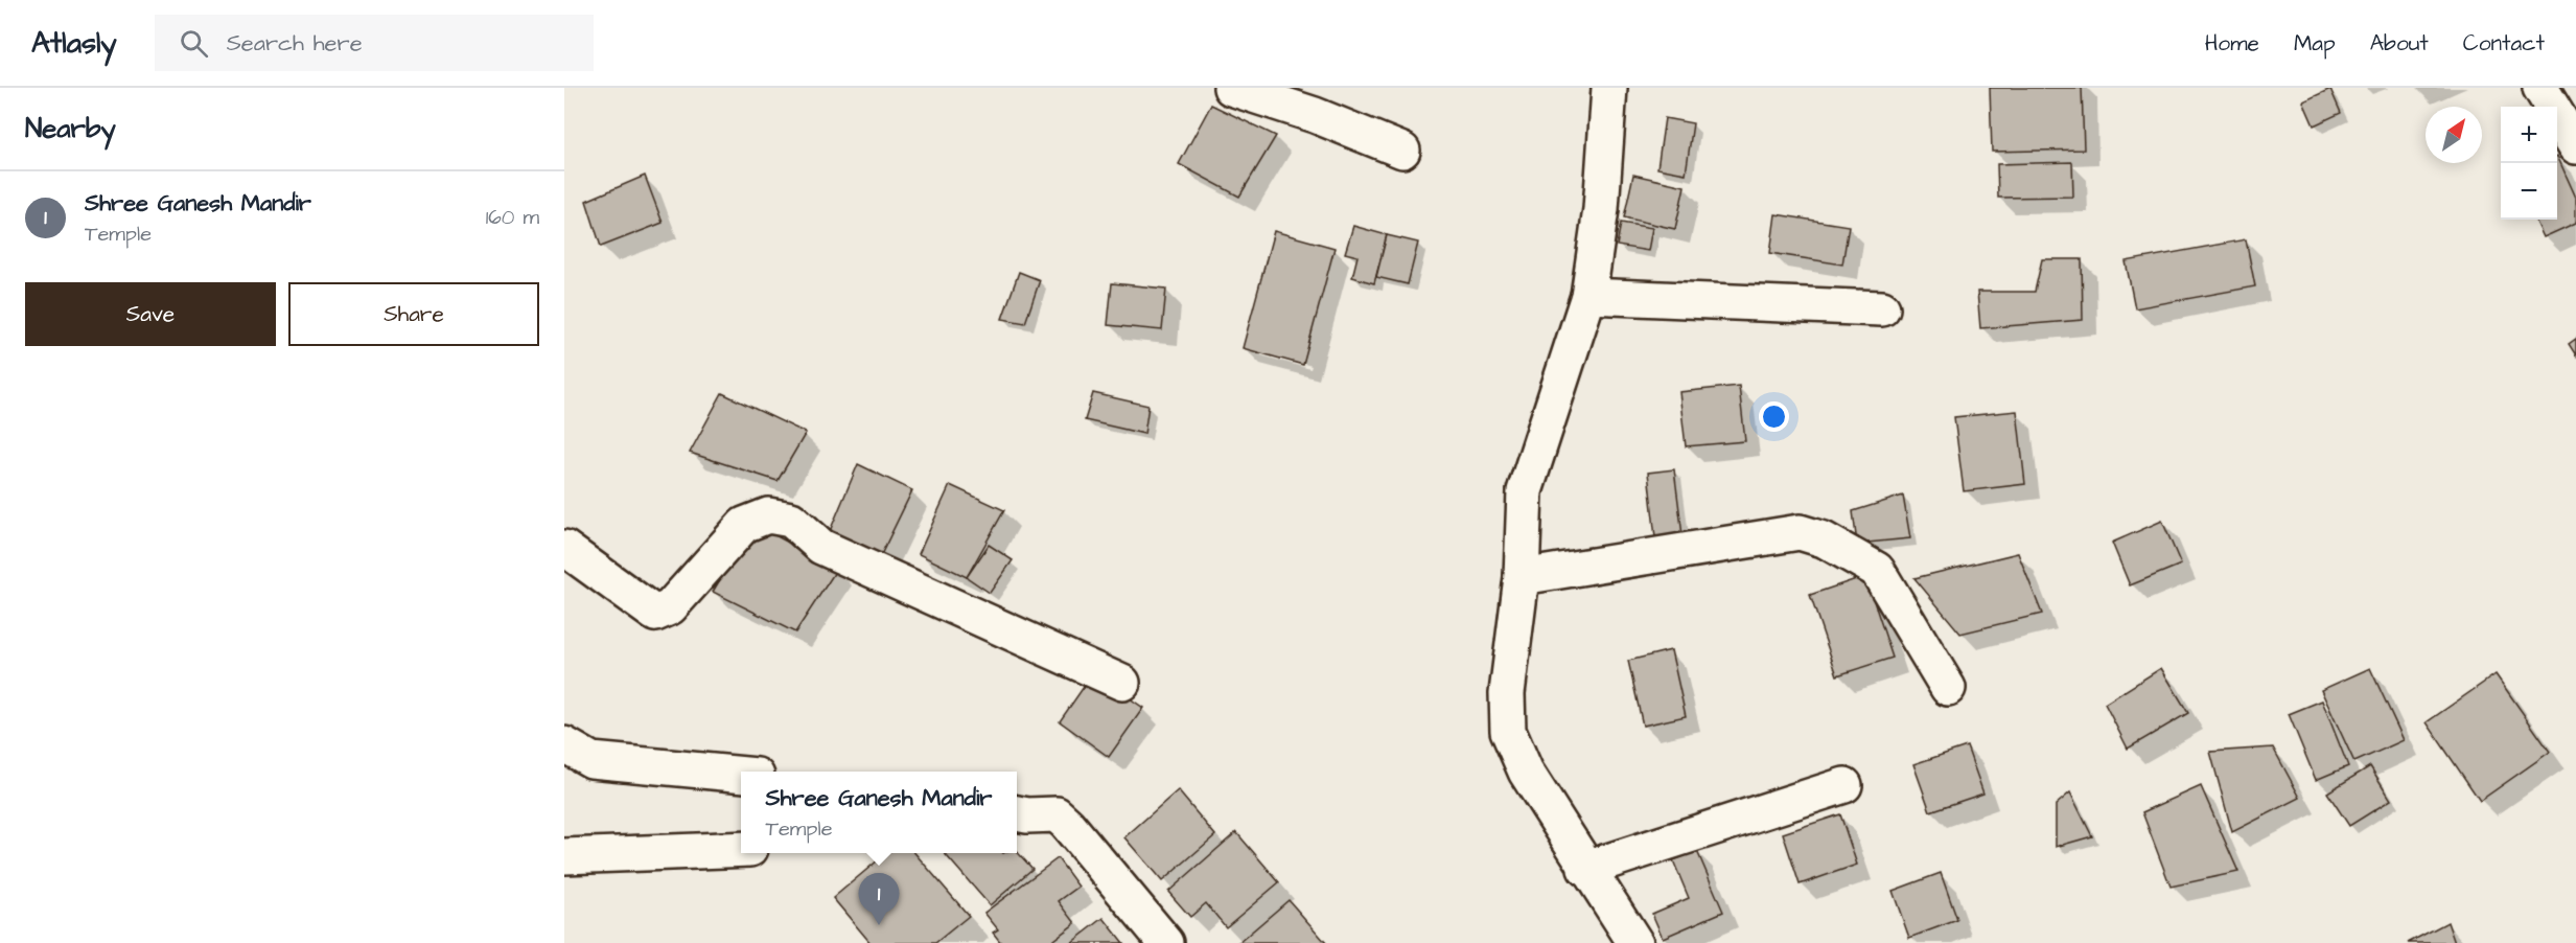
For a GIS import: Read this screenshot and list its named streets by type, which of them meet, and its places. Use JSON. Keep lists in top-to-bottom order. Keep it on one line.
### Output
{"north":"top right","page":{"header":"Atlasly","search":"Search here","nav":["Home","Map","About","Contact"],"heading":"Nearby","map_buttons":["+","−"],"list":[{"mark":"1","name":"Shree Ganesh Mandir","note":"Temple","value":"160 m"}],"buttons":["Save","Share"],"popup":["Shree Ganesh Mandir","Temple"],"pins":"1"}}
